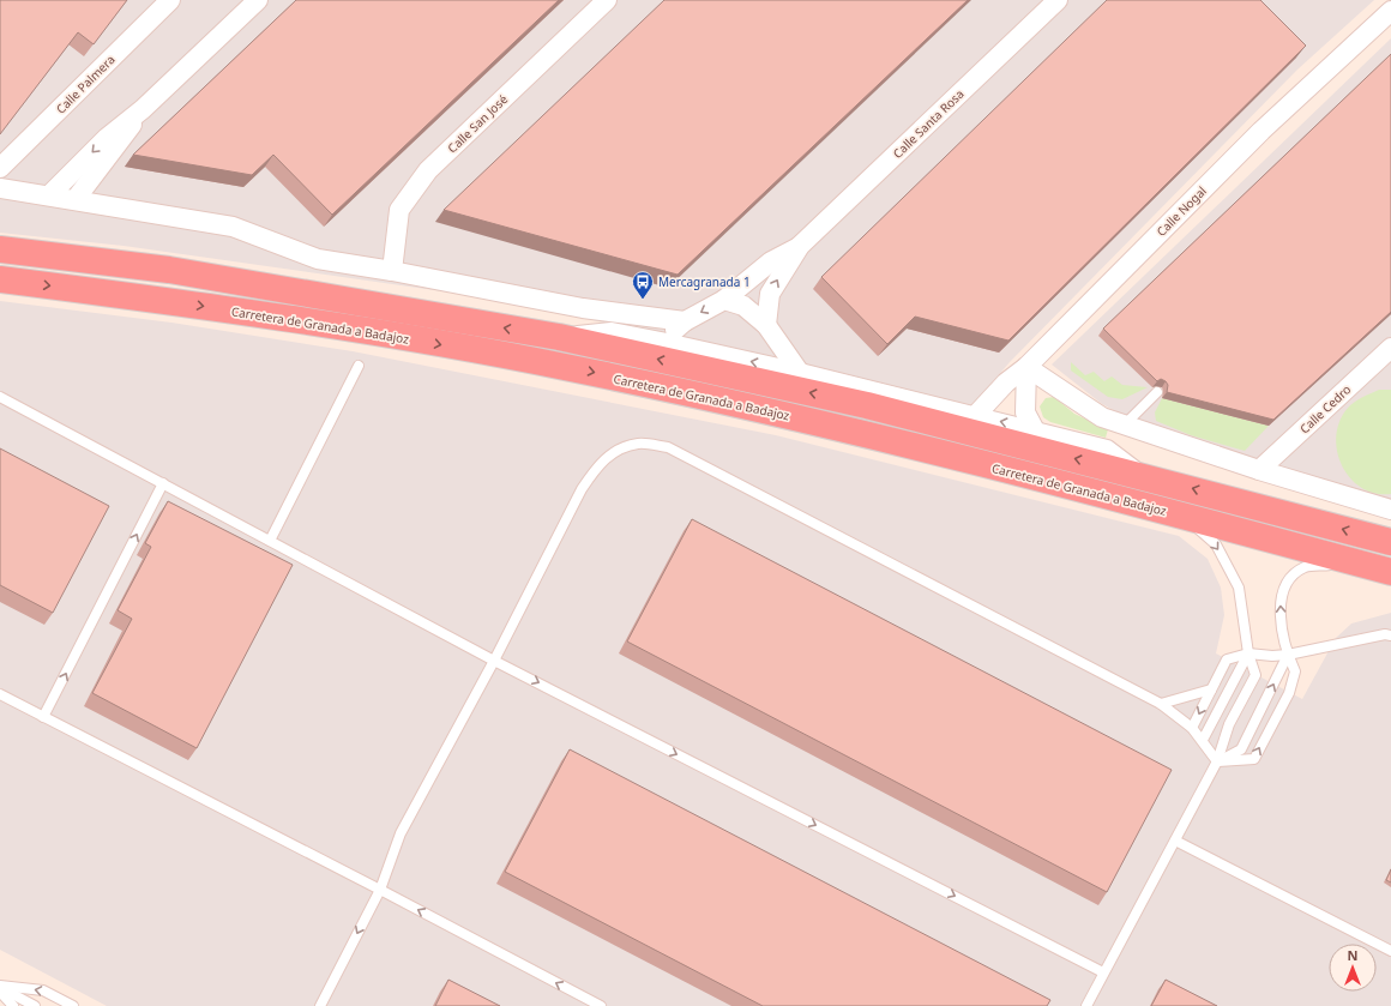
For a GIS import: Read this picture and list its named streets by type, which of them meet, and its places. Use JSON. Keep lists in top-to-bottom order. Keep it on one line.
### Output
{"streets":{"highway":["Carretera de Granada a Badajoz"],"street":["Calle Palmera","Calle San José","Calle Santa Rosa","Calle Nogal","Calle Cedro"]},"places":{"bus stop":["Mercagranada 1"]},"north":"top"}
